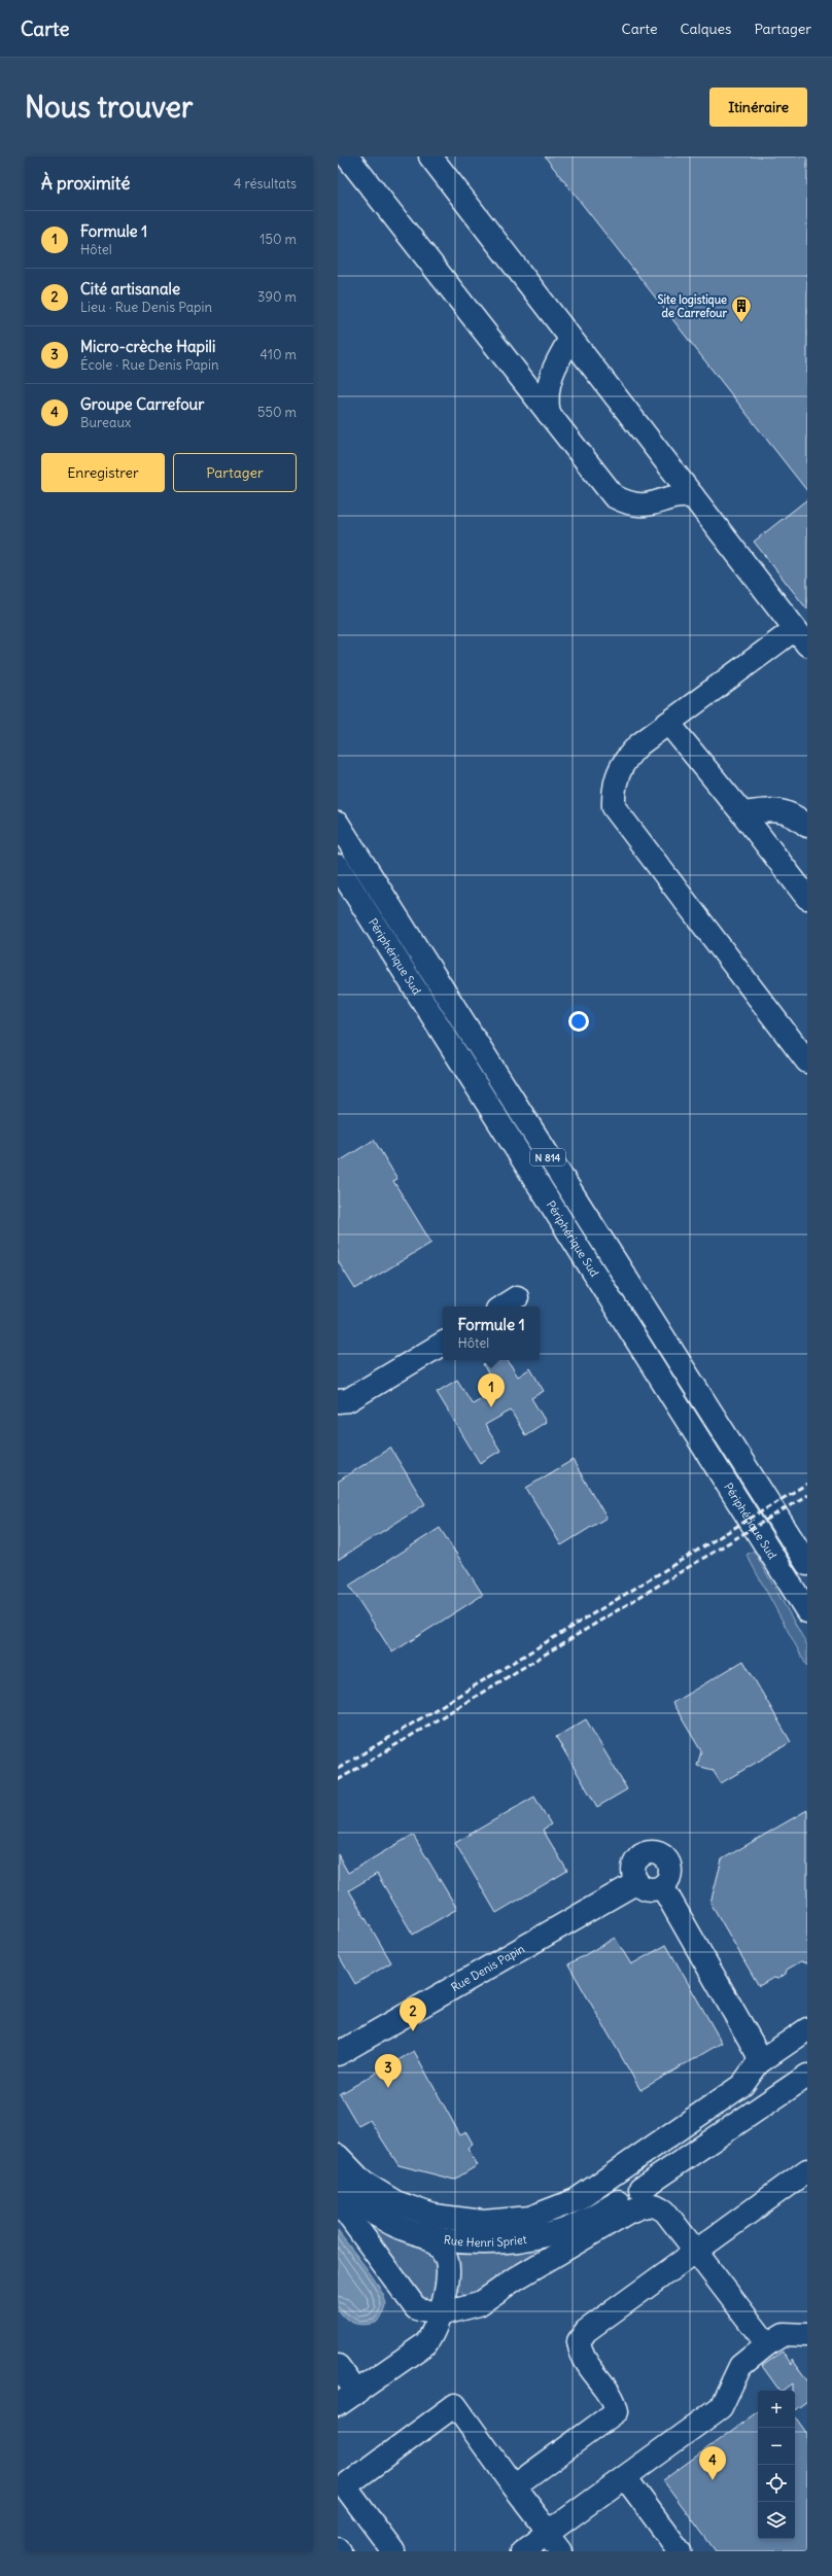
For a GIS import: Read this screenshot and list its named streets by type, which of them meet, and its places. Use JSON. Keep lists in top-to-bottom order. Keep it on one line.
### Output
{"streets":{"main road":["Périphérique Sud","N 814","Rue Denis Papin","Rue Henri Spriet"]},"places":{"building":["Site logistique de Carrefour"]},"page":{"header":"Carte","nav":["Carte","Calques","Partager"],"buttons":["Itinéraire",["Enregistrer","Partager"]],"title":"Nous trouver","heading":["À proximité","4 résultats"],"list":[{"mark":"1","name":"Formule 1","note":"Hôtel","value":"150 m"},{"mark":"2","name":"Cité artisanale","note":"Lieu · Rue Denis Papin","value":"390 m"},{"mark":"3","name":"Micro-crèche Hapili","note":"École · Rue Denis Papin","value":"410 m"},{"mark":"4","name":"Groupe Carrefour","note":"Bureaux","value":"550 m"}],"popup":["Formule 1","Hôtel"],"pins":["1","2","3","4"],"map_buttons":["+","−"]}}
